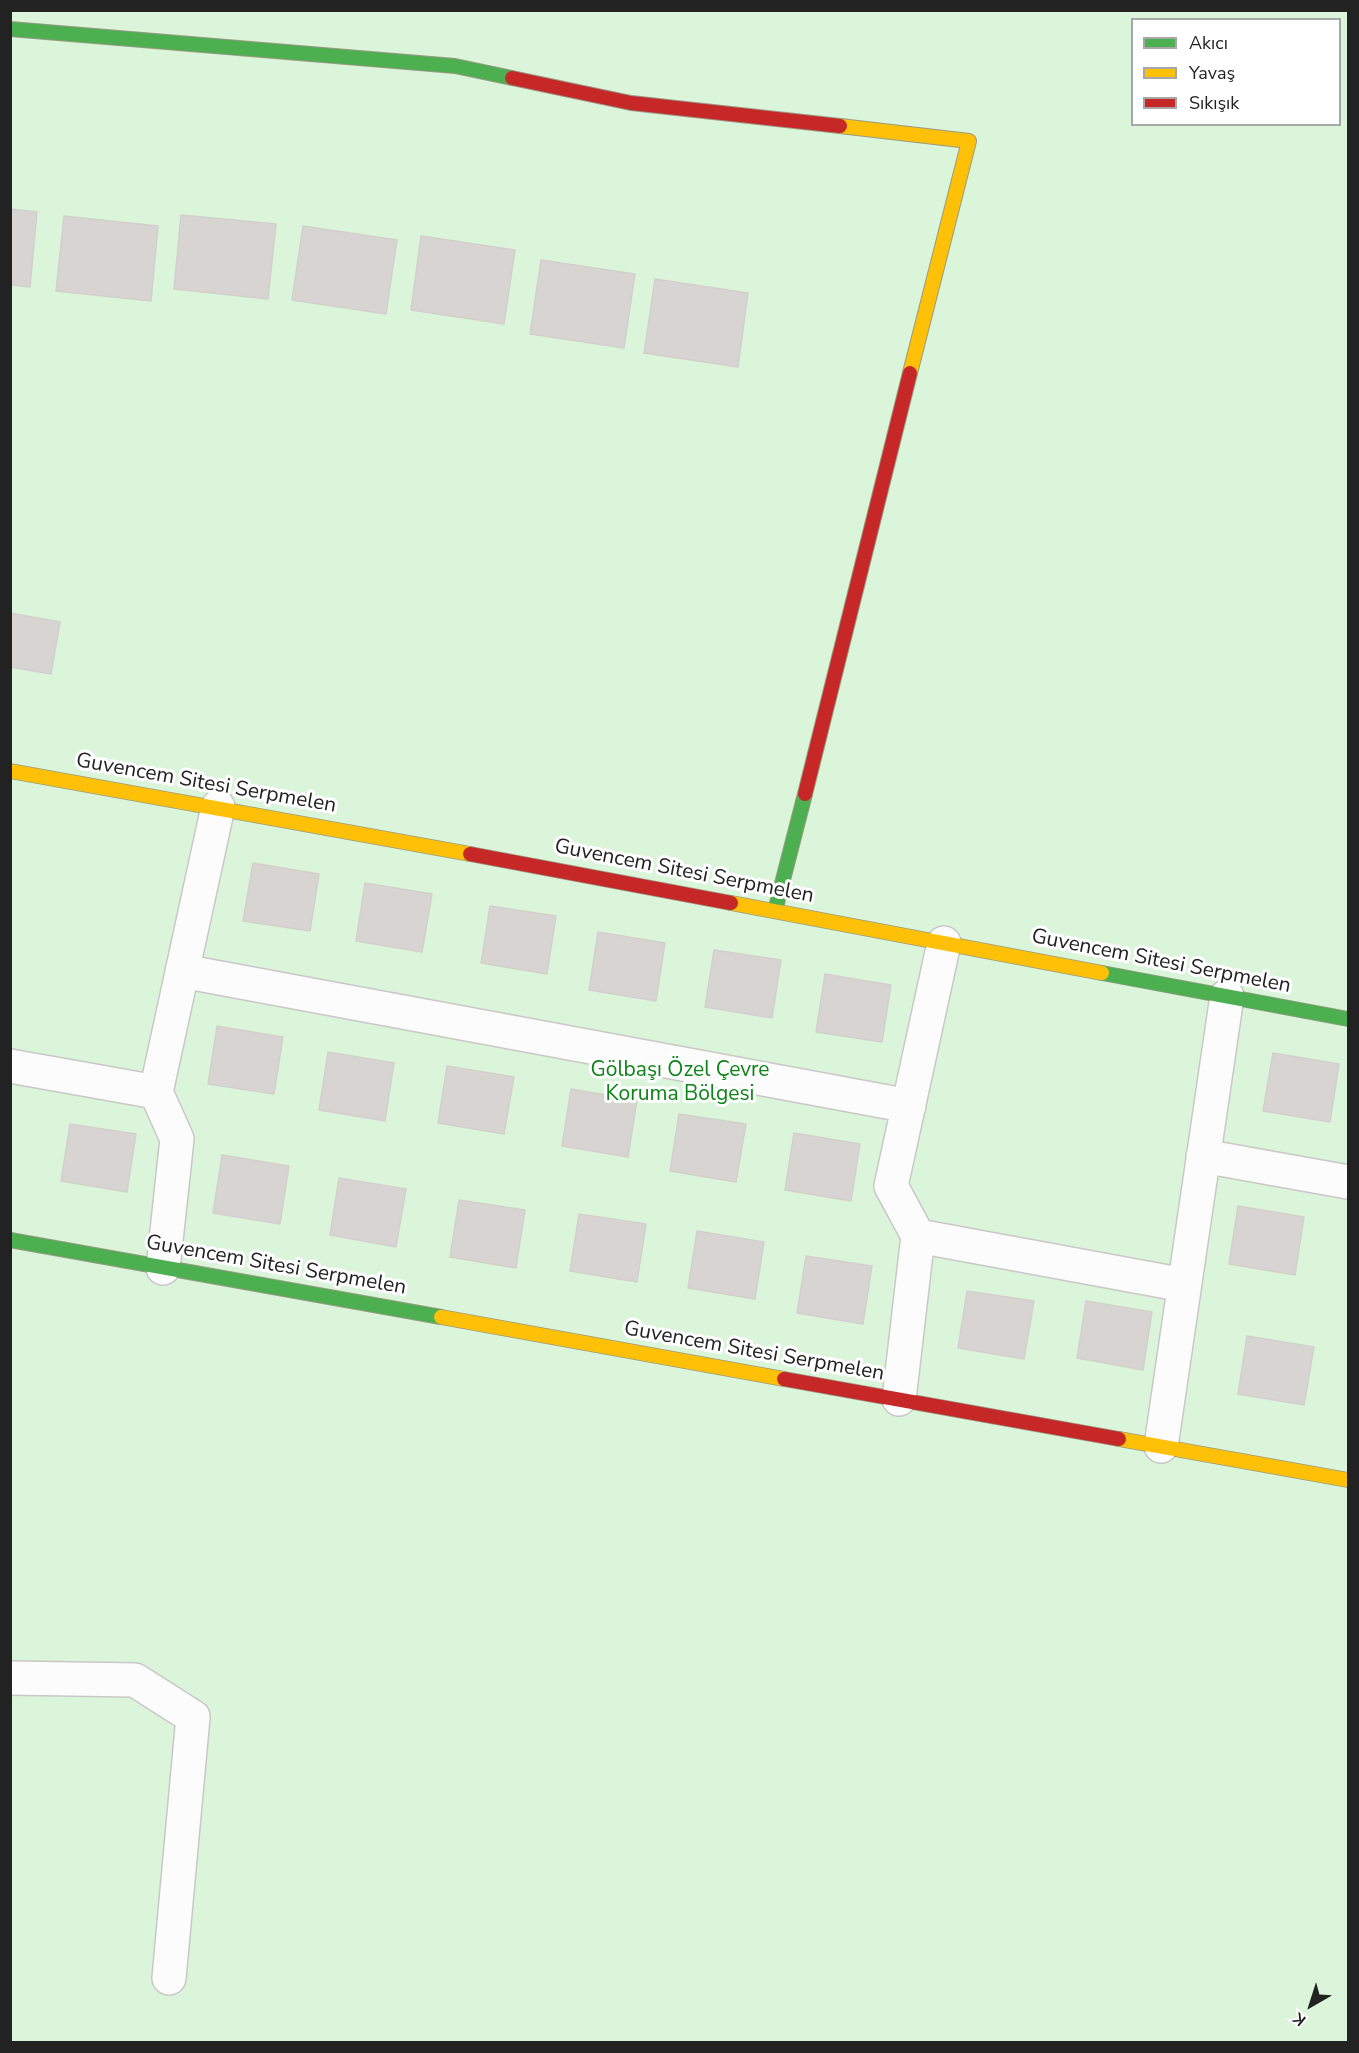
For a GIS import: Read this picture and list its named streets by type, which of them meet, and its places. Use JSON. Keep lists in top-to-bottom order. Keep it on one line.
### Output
{"streets":{"street":["Guvencem Sitesi Serpmelen"]},"parks":["Gölbaşı Özel Çevre Koruma Bölgesi"],"legend":["Akıcı","Yavaş","Sıkışık"],"north":"bottom left"}
